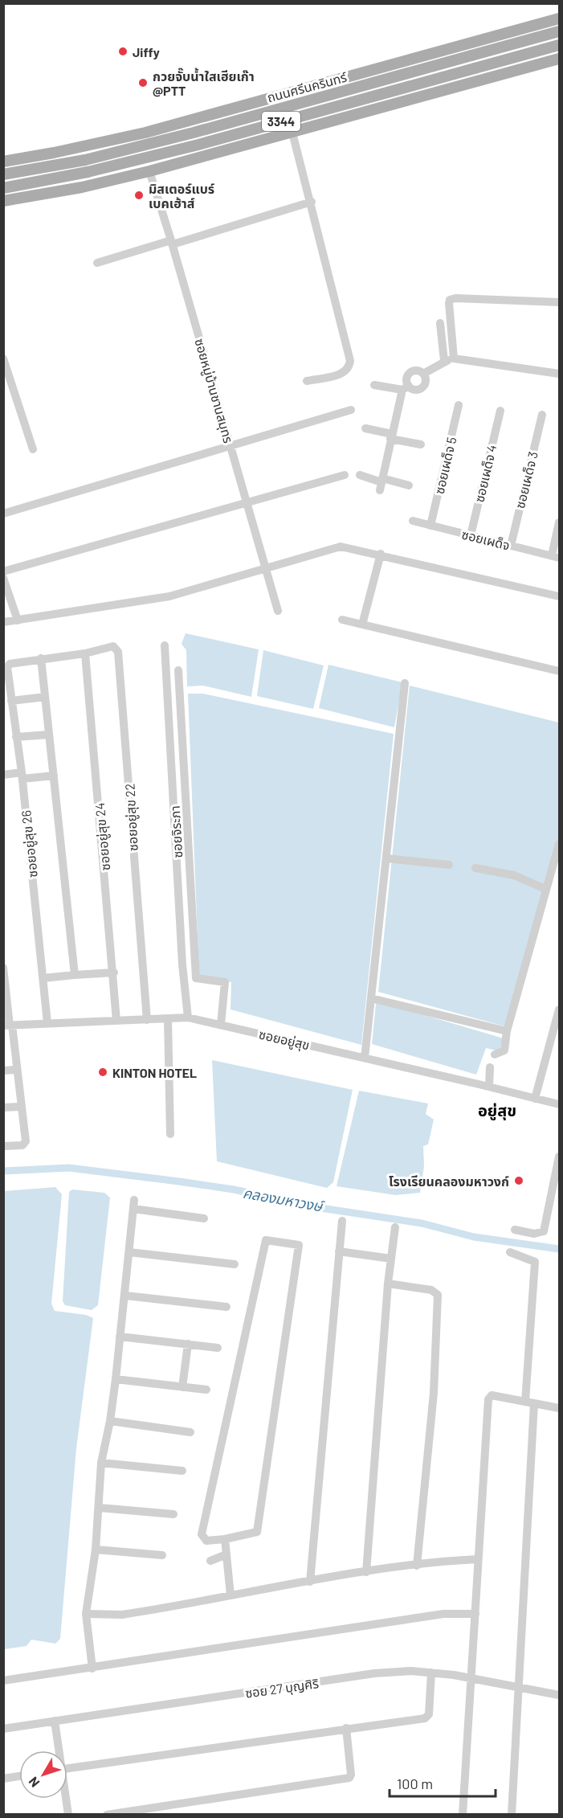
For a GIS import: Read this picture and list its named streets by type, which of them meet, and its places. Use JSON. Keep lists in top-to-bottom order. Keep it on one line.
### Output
{"streets":{"main road":["ถนนศรีนครินทร์","3344"],"street":["ซอยหมู่บ้านชานสมุทร","ซอยเผด็จ 5","ซอยเผด็จ 4","ซอยเผด็จ 3","ซอยเผด็จ","ซอยอยู่สุข 22","ซอยจิระภา","ซอยอยู่สุข 24","ซอยอยู่สุข 26","ซอยอยู่สุข","ซอย 27 บุญศิริ"]},"crossings":[["3344","ซอยหมู่บ้านชานสมุทร"],["ซอยเผด็จ 5","ซอยเผด็จ"],["ซอยเผด็จ 4","ซอยเผด็จ"],["ซอยเผด็จ 3","ซอยเผด็จ"],["ซอยอยู่สุข 22","ซอยอยู่สุข 24"],["ซอยอยู่สุข 22","ซอยอยู่สุข"],["ซอยจิระภา","ซอยอยู่สุข"],["ซอยอยู่สุข 24","ซอยอยู่สุข"],["ซอยอยู่สุข 26","ซอยอยู่สุข"]],"districts":["อยู่สุข"],"water":["คลองมหาวงษ์"],"places":["Jiffy","กวยจั๊บน้ำใสเฮียเก๊า @PTT","มิสเตอร์แบร์ เบคเฮ้าส์","KINTON HOTEL","โรงเรียนคลองมหาวงก์"],"scale_bar":"100 m","north":"bottom left"}
